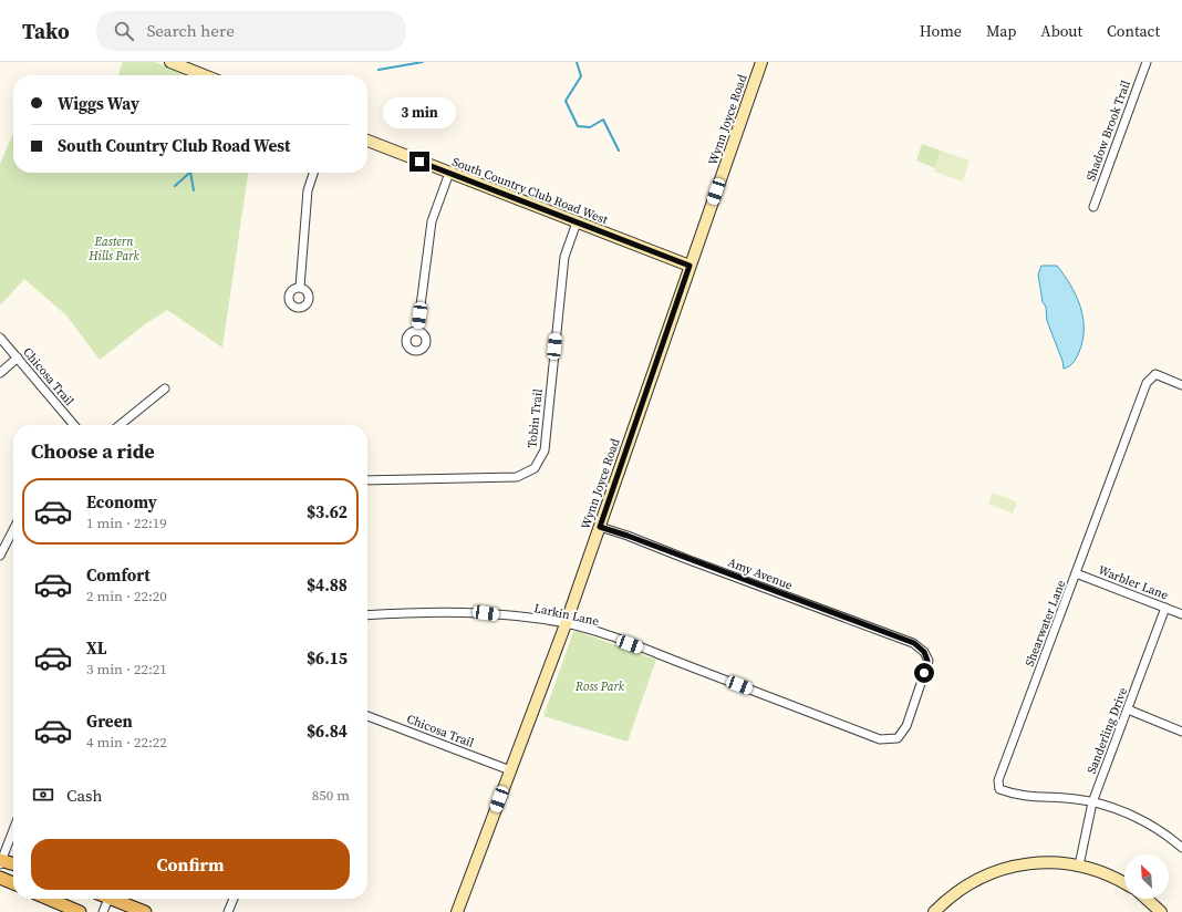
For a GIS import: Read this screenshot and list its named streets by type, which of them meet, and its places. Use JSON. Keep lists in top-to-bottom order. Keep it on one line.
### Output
{"streets":{"street":["Wynn Joyce Road","Shadow Brook Trail","South Country Club Road West","Chicosa Trail","Tobin Trail","Amy Avenue","Warbler Lane","Larkin Lane","Shearwater Lane","Sanderling Drive"]},"crossings":[["Wynn Joyce Road","South Country Club Road West"],["Wynn Joyce Road","Chicosa Trail"],["Wynn Joyce Road","Amy Avenue"],["Wynn Joyce Road","Larkin Lane"],["South Country Club Road West","Tobin Trail"],["Amy Avenue","Larkin Lane"],["Warbler Lane","Shearwater Lane"],["Warbler Lane","Sanderling Drive"],["Shearwater Lane","Sanderling Drive"]],"parks":["Eastern Hills Park","Ross Park"],"north":"top left","page":{"header":"Tako","search":"Search here","nav":["Home","Map","About","Contact"],"banner":["Wiggs Way","South Country Club Road West"],"bubble":"3 min","heading":"Choose a ride","list":[{"name":"Economy","note":"1 min · 22:19","value":"$3.62"},{"name":"Comfort","note":"2 min · 22:20","value":"$4.88"},{"name":"XL","note":"3 min · 22:21","value":"$6.15"},{"name":"Green","note":"4 min · 22:22","value":"$6.84"}],"pay":["Cash","850 m"],"buttons":"Confirm"}}
